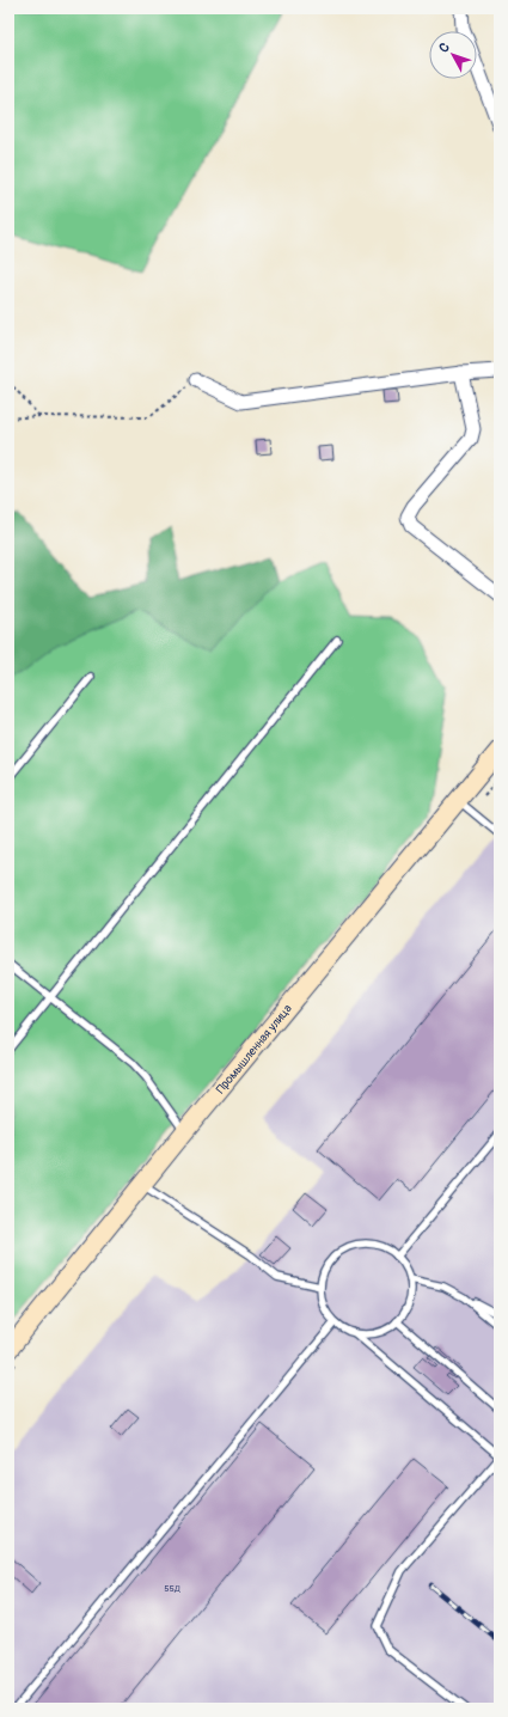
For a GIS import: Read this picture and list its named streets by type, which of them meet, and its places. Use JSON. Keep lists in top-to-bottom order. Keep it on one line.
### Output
{"streets":{"street":["Промышленная улица"]},"house_numbers":["55Д"],"north":"top left"}
